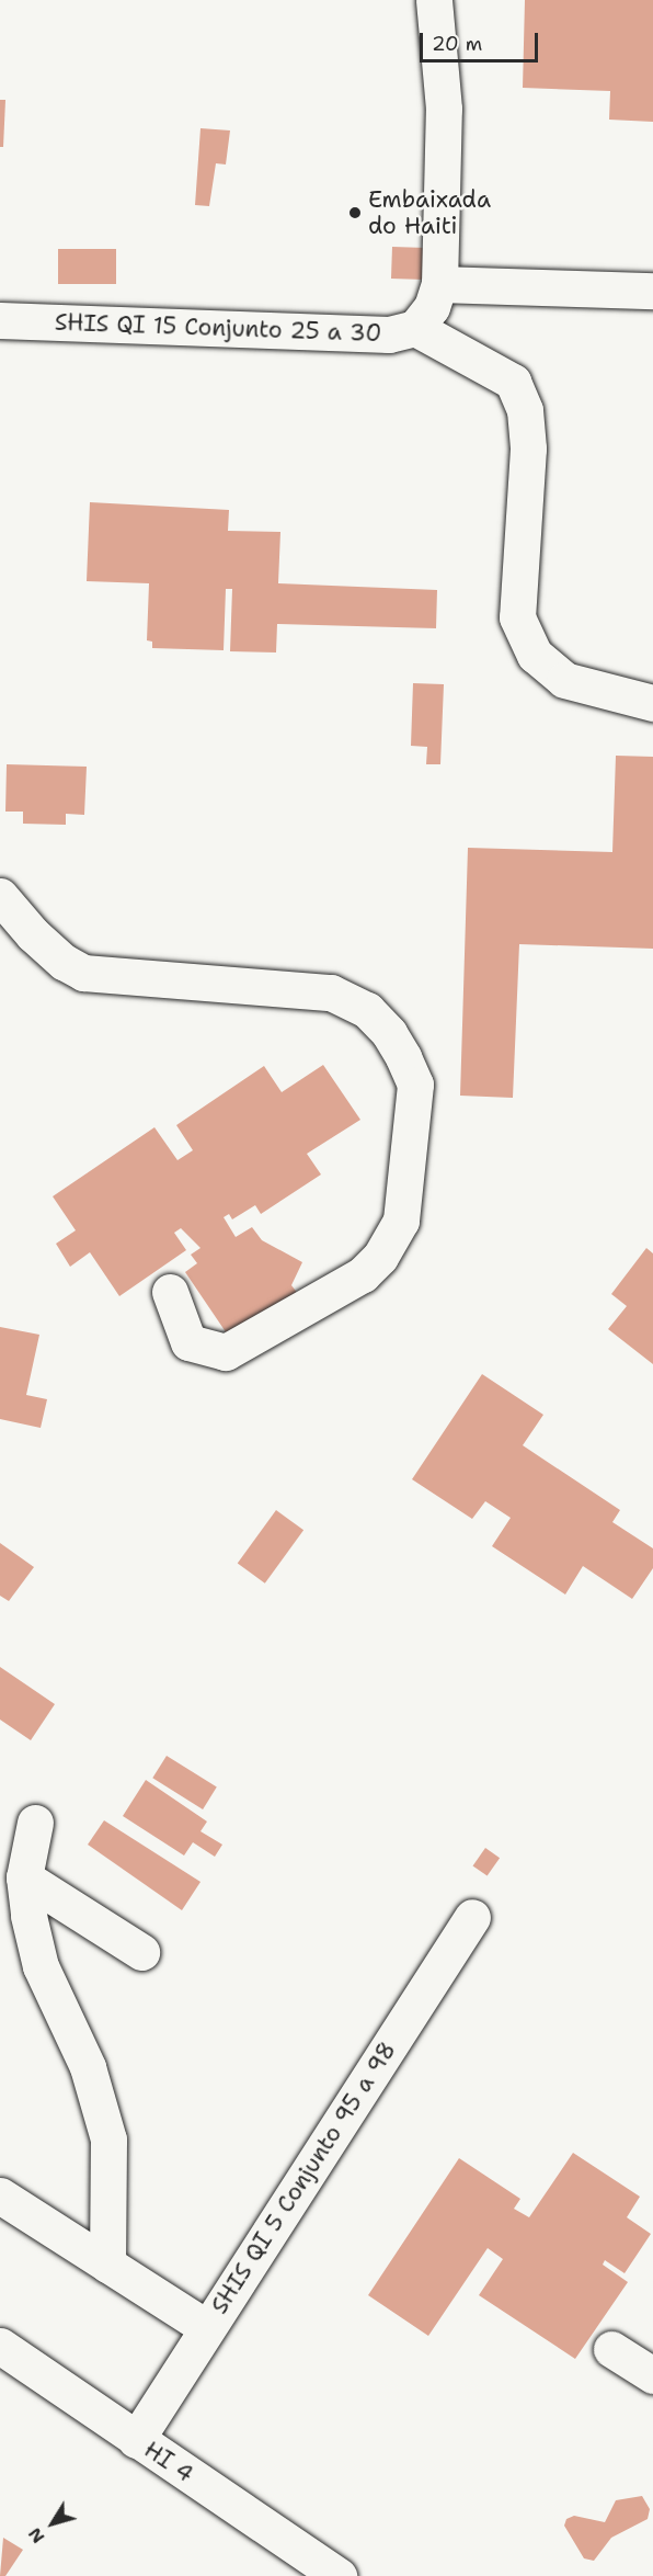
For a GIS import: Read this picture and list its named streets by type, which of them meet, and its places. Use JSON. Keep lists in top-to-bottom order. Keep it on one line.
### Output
{"streets":{"street":["SHIS QI 15 Conjunto 25 a 30","SHIS QI 5 Conjunto 95 a 98","HI 4"]},"crossings":[["SHIS QI 5 Conjunto 95 a 98","HI 4"]],"places":["Embaixada do Haiti"],"scale_bar":"20 m","north":"bottom left"}
